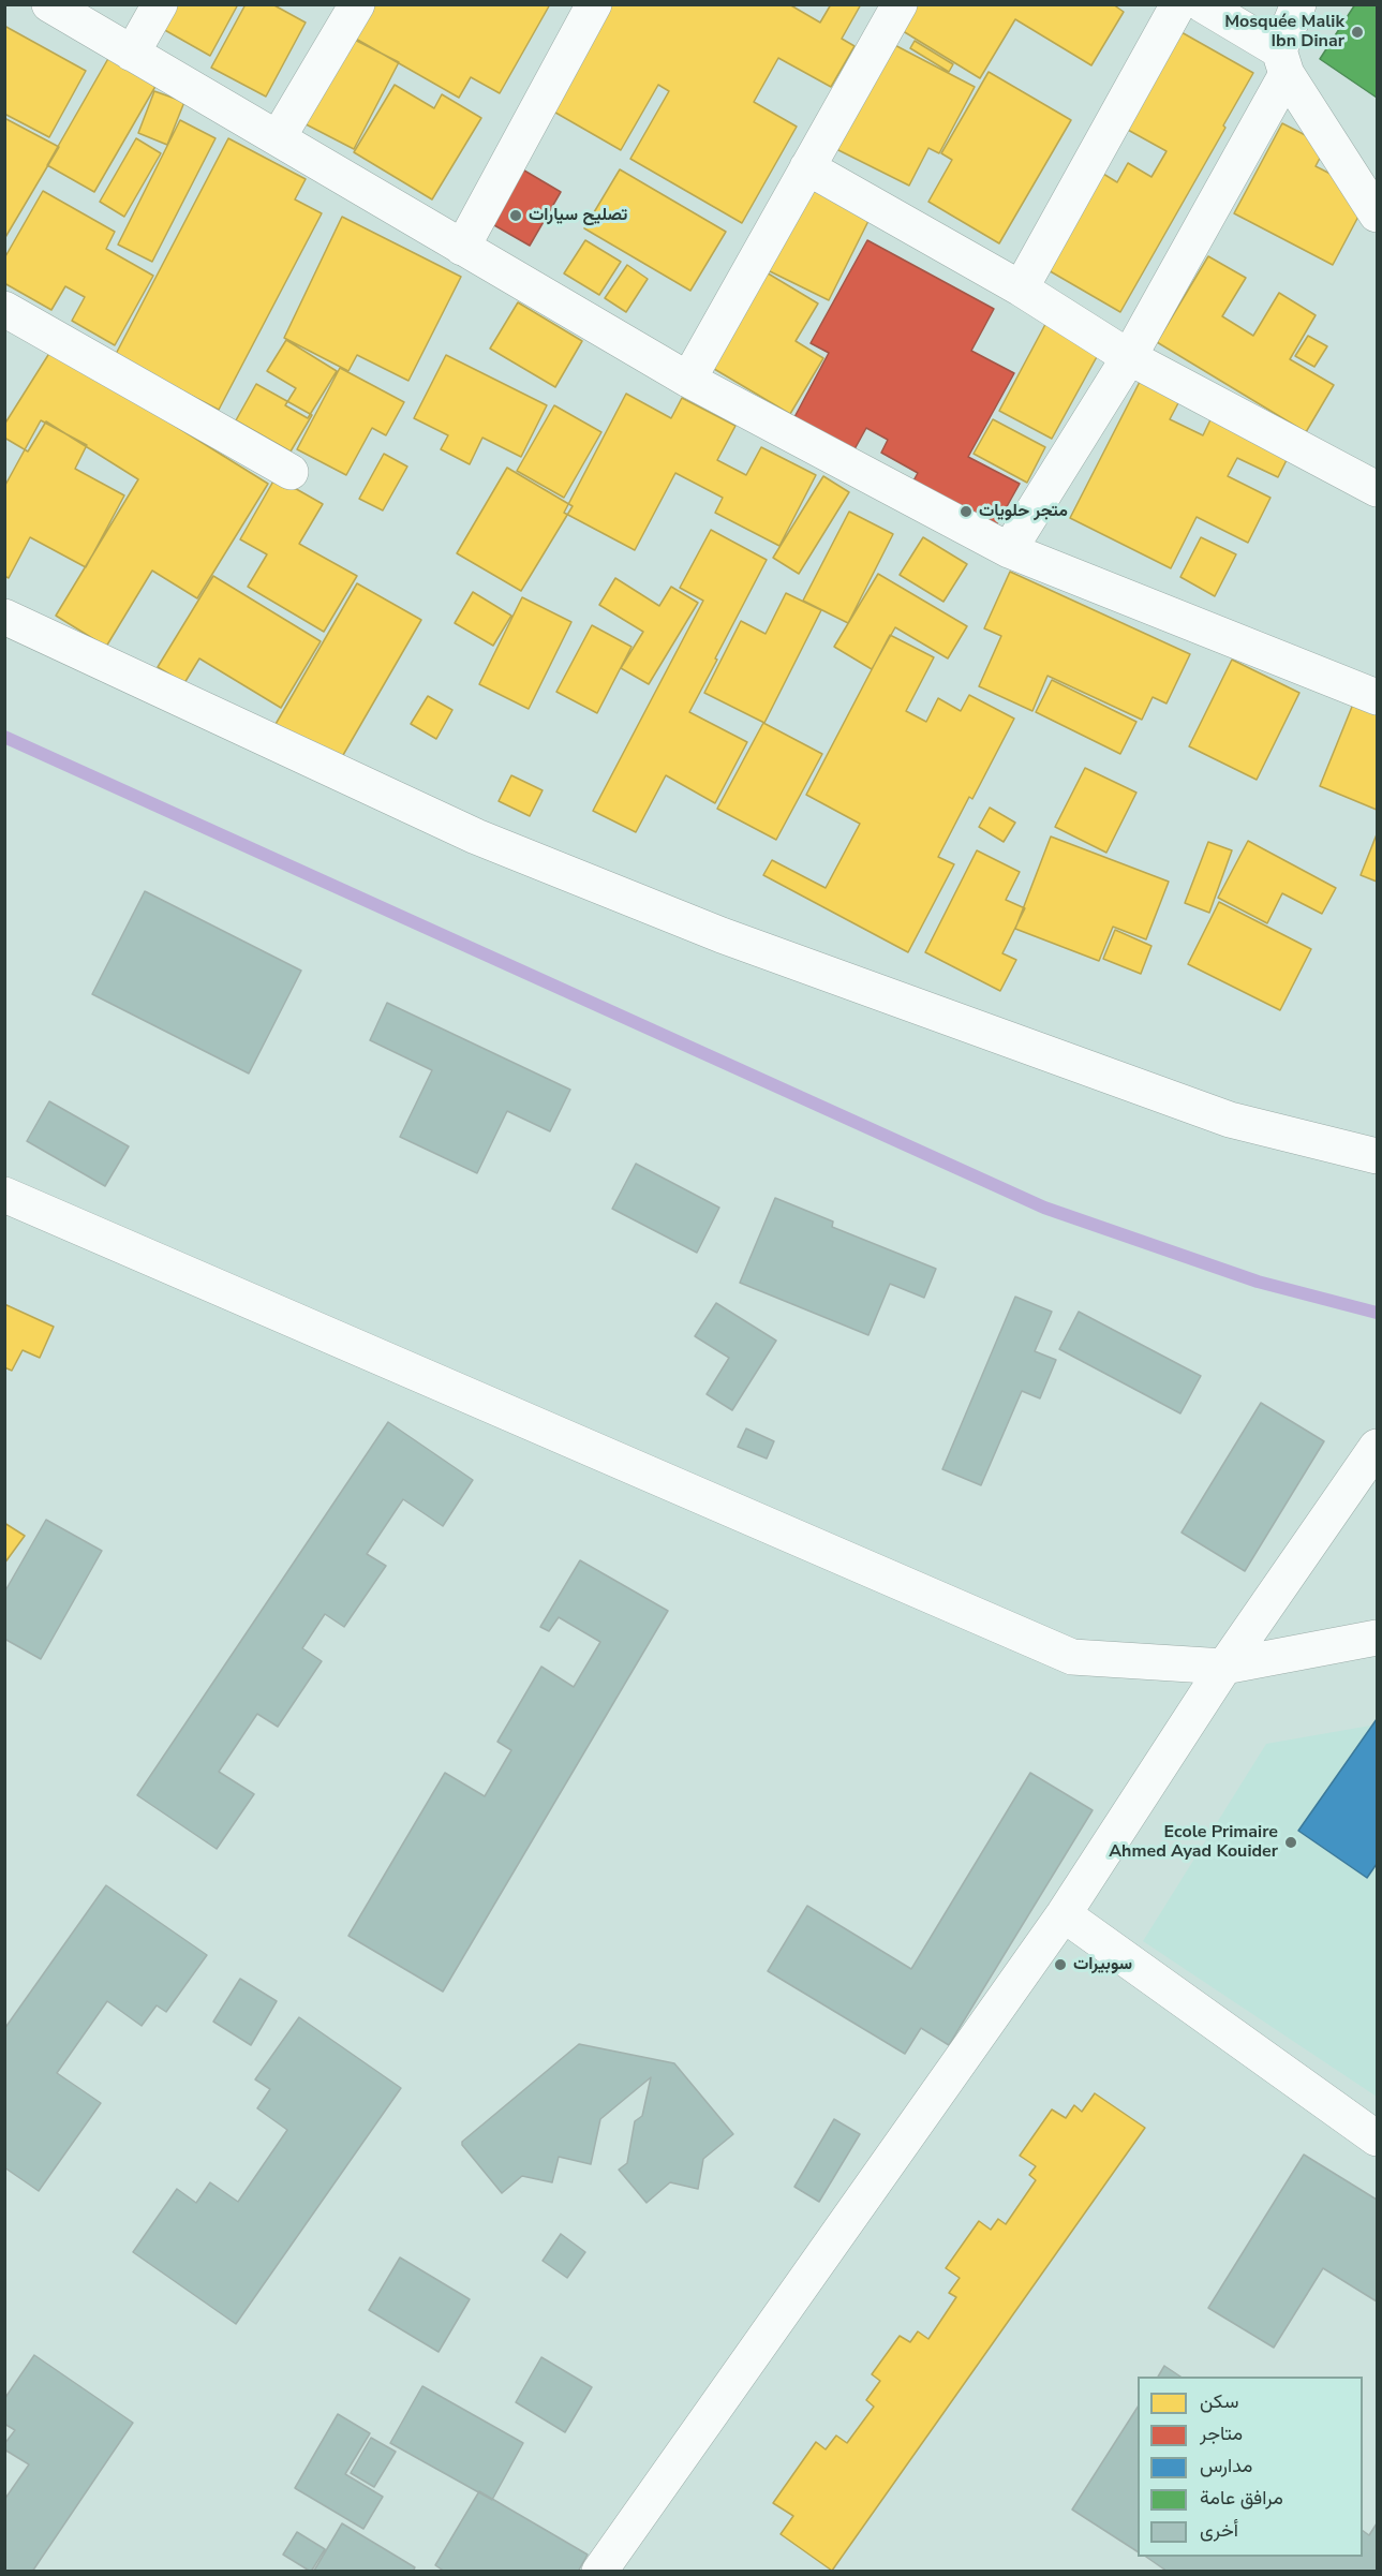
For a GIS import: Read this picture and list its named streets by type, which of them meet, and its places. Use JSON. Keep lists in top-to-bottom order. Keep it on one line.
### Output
{"places":["Mosquée Malik Ibn Dinar","تصليح سيارات","متجر حلويات","Ecole Primaire Ahmed Ayad Kouider","سوبيرات"],"legend":["سكن","متاجر","مدارس","مرافق عامة","أخرى"]}
